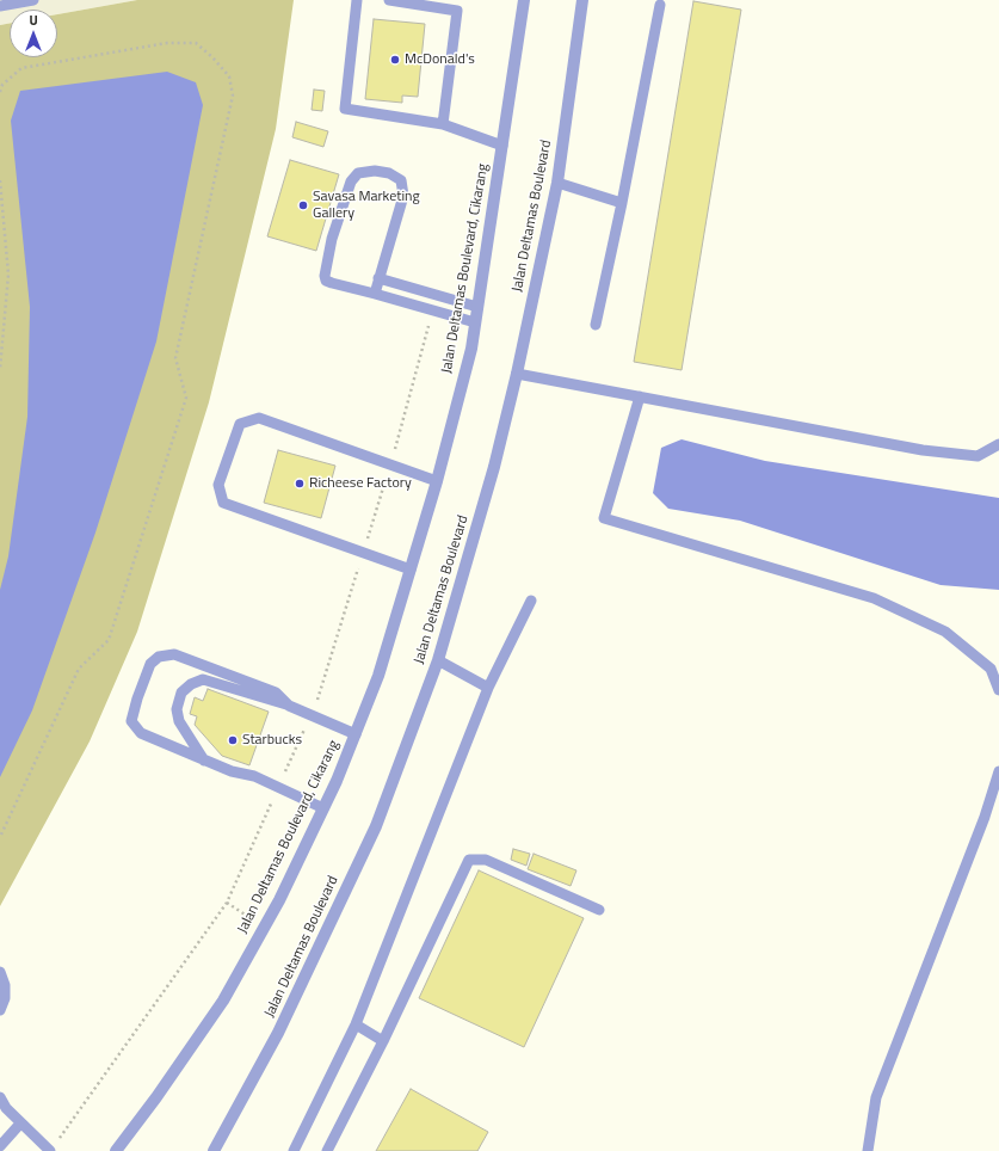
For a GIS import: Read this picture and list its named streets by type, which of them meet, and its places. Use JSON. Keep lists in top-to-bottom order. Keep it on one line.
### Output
{"streets":{"street":["Jalan Deltamas Boulevard","Jalan Deltamas Boulevard, Cikarang"]},"places":["McDonald's","Savasa Marketing Gallery","Richeese Factory","Starbucks"],"north":"top"}
